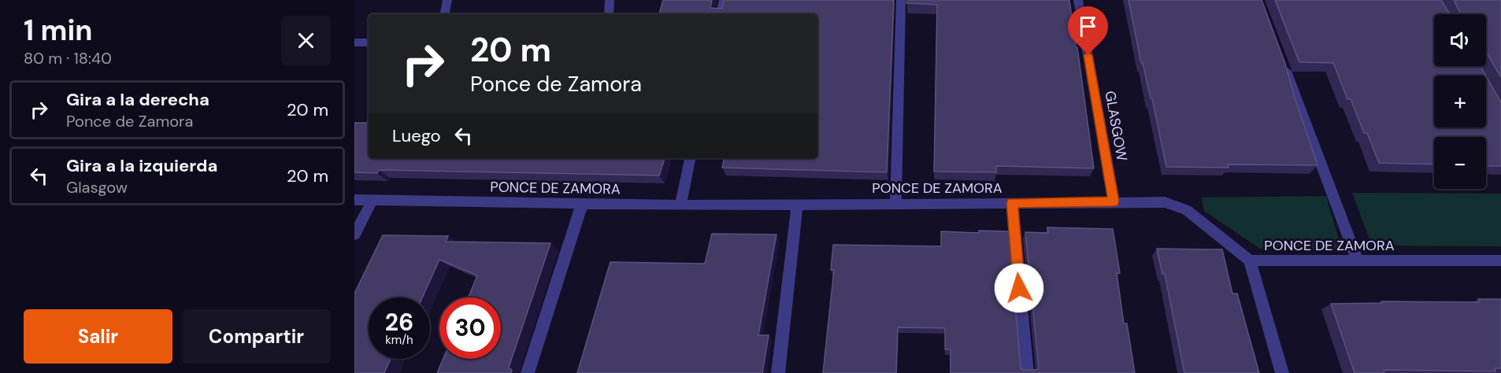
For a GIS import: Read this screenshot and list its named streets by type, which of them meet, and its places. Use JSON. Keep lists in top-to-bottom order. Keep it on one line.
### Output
{"streets":{"street":["GLASGOW","PONCE DE ZAMORA"]},"crossings":[["GLASGOW","PONCE DE ZAMORA"]],"page":{"heading":["1 min","80 m · 18:40"],"map_buttons":["+","−"],"turn":["20 m","Ponce de Zamora"],"list":[{"name":"Gira a la derecha","note":"Ponce de Zamora","value":"20 m"},{"name":"Gira a la izquierda","note":"Glasgow","value":"20 m"}],"then":"Luego","speed":"26 km/h","limit":"30","buttons":["Salir","Compartir"]}}
